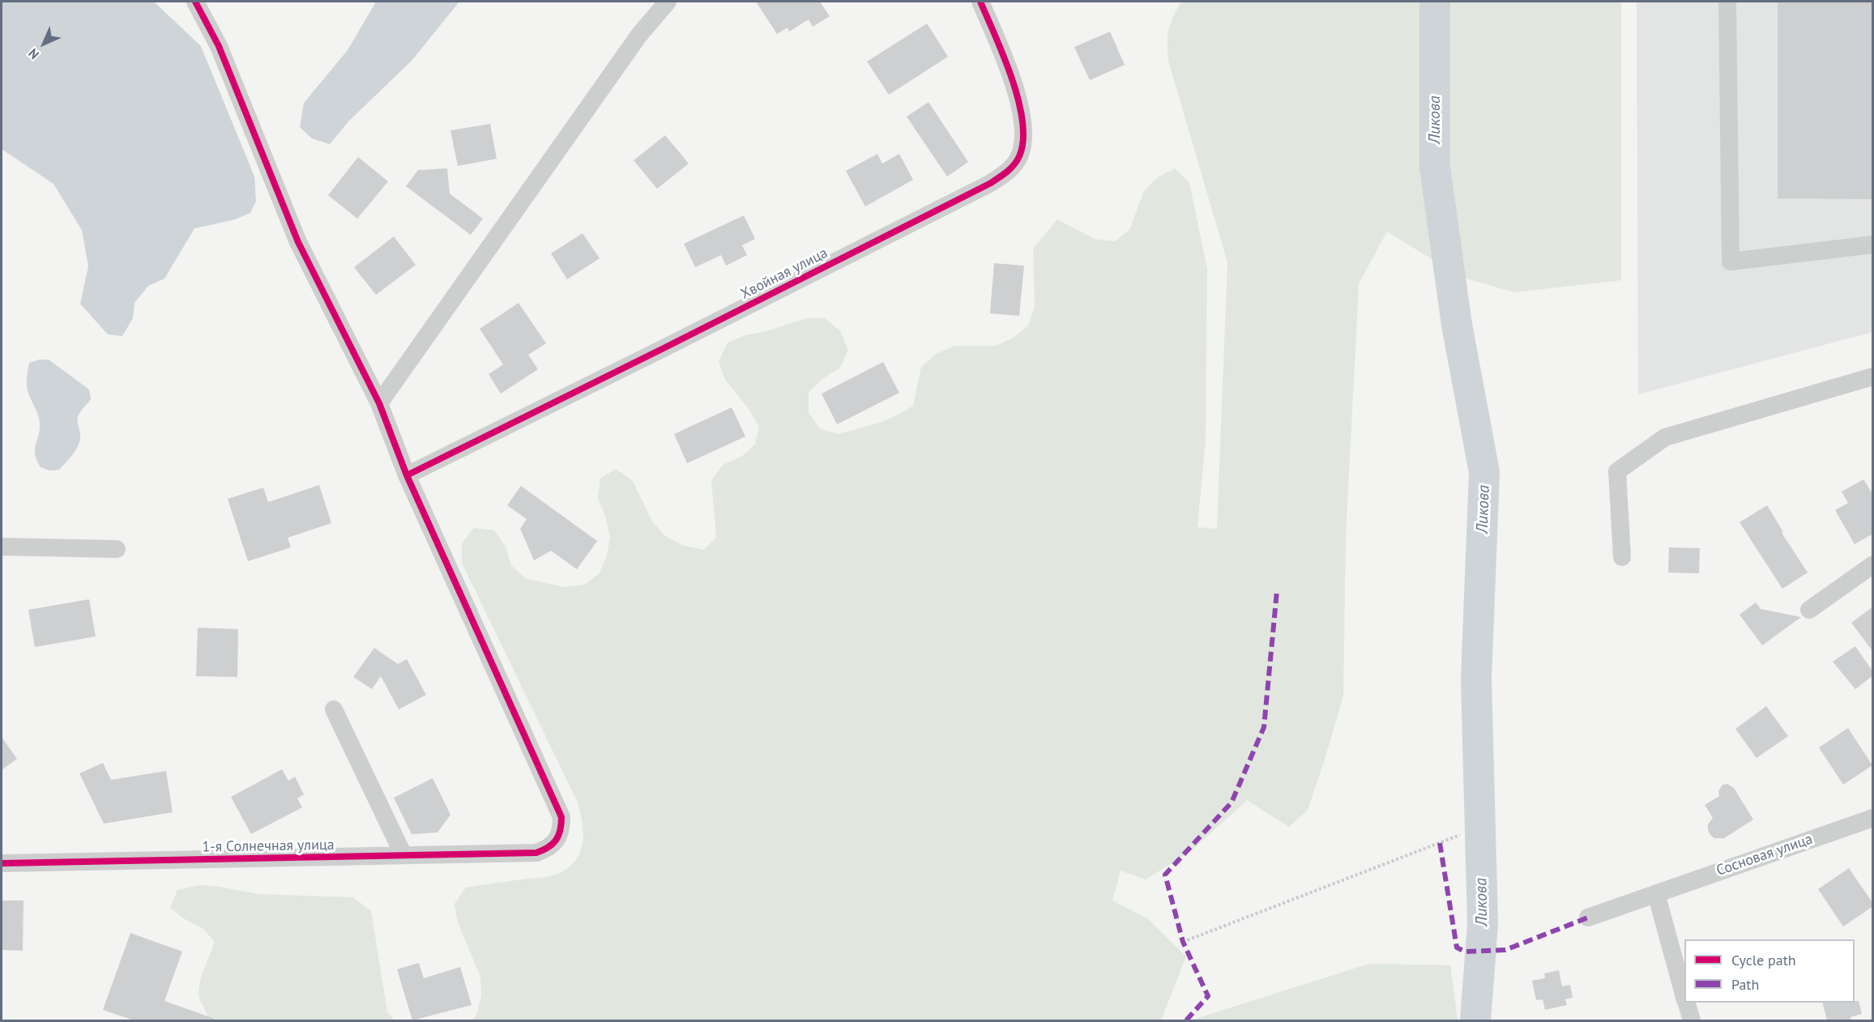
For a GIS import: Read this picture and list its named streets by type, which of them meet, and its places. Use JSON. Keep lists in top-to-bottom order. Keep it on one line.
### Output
{"streets":{"street":["Хвойная улица","1-я Солнечная улица","Сосновая улица"]},"crossings":[["Хвойная улица","1-я Солнечная улица"]],"water":["Ликова"],"legend":["Cycle path","Path"],"north":"bottom left"}
